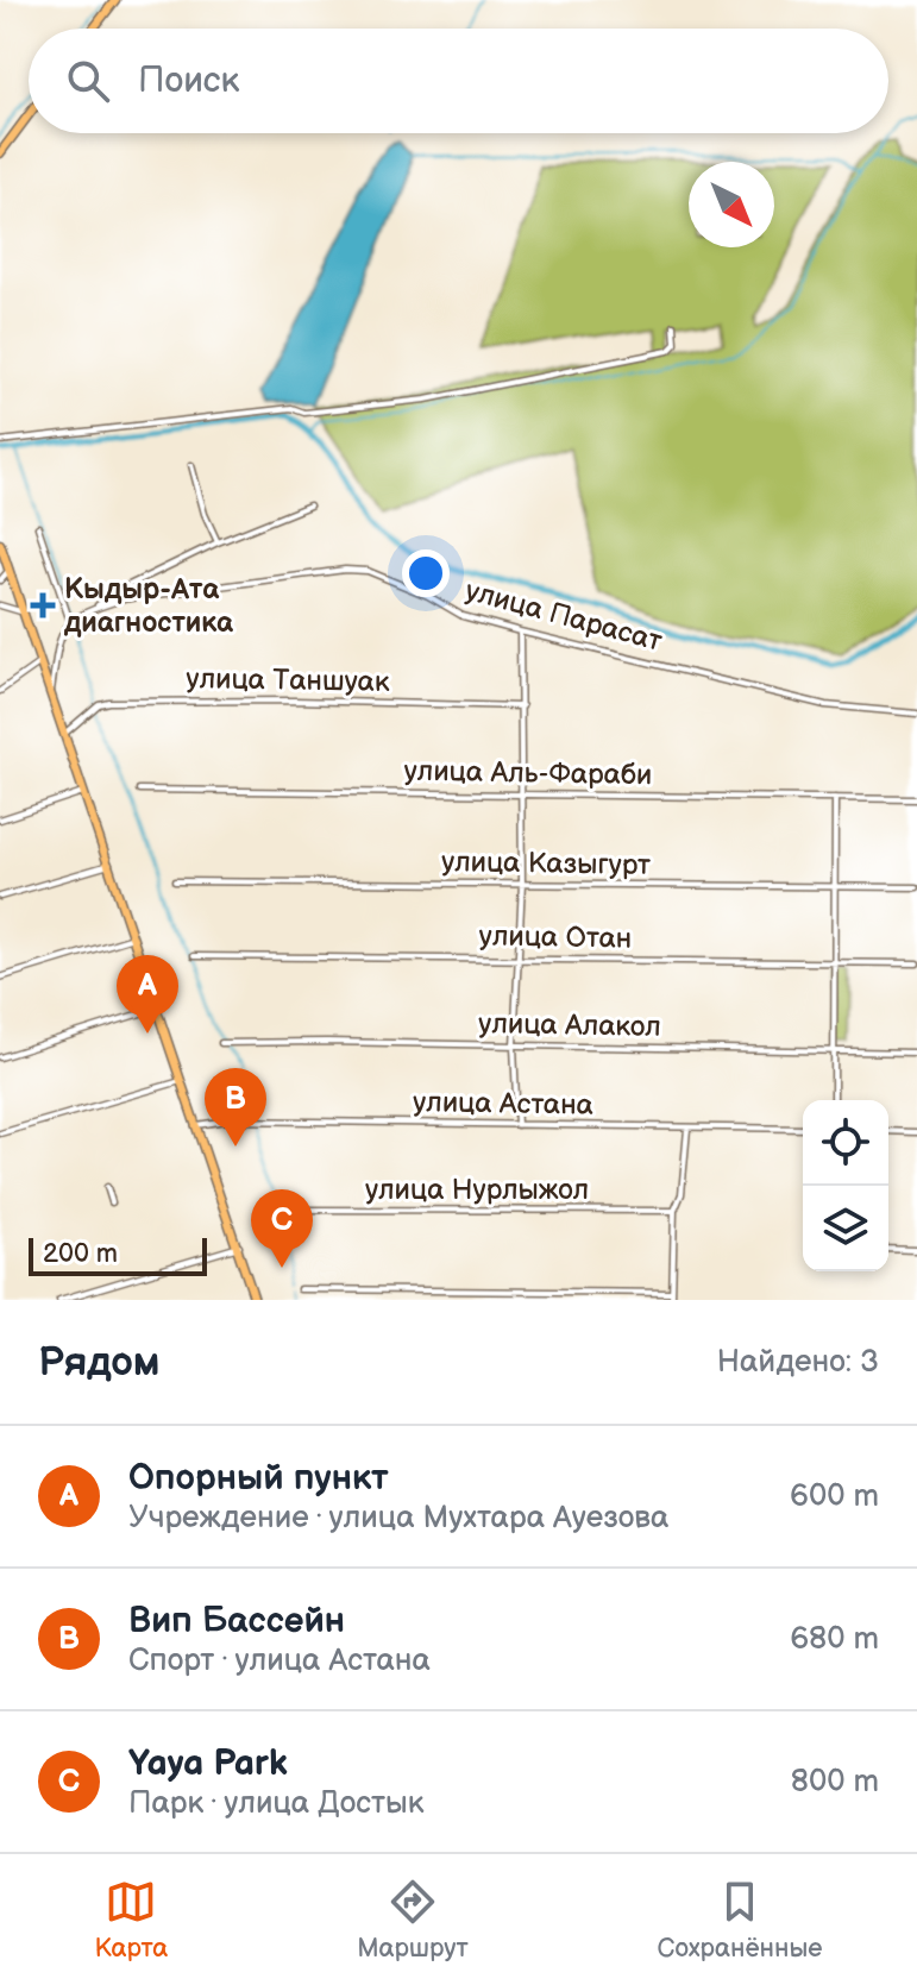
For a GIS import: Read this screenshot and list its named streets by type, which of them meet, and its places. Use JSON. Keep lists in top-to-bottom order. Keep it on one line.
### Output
{"streets":{"street":["улица Парасат","улица Таншуак","улица Аль-Фараби","улица Казыгурт","улица Отан","улица Алакол","улица Астана","улица Нурлыжол"]},"places":{"health":["Кыдыр-Ата диагностика"]},"scale_bar":"200 m","north":"bottom right","page":{"search":"Поиск","pins":["A","B","C"],"scale":"200 m","heading":["Рядом","Найдено: 3"],"list":[{"mark":"A","name":"Опорный пункт","note":"Учреждение · улица Мухтара Ауезова","value":"600 m"},{"mark":"B","name":"Вип Бассейн","note":"Спорт · улица Астана","value":"680 m"},{"mark":"C","name":"Yaya Park","note":"Парк · улица Достык","value":"800 m"}],"nav":["Карта","Маршрут","Сохранённые"]}}
